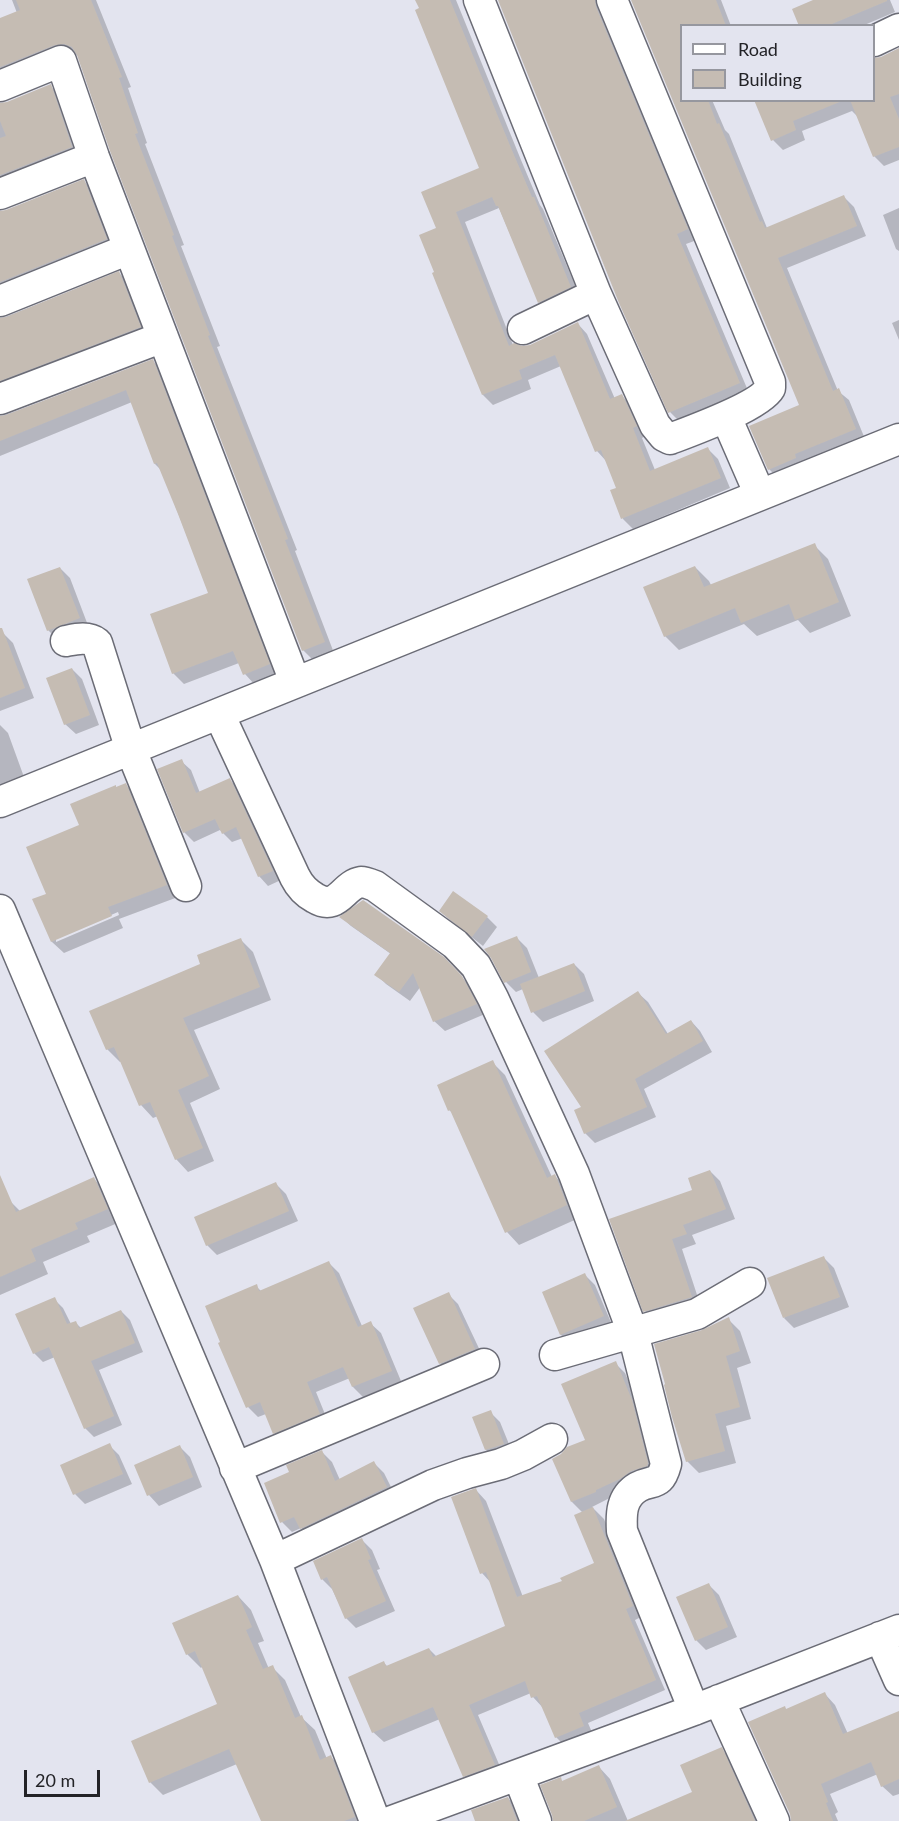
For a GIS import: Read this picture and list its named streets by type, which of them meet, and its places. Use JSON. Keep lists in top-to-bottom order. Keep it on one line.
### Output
{"legend":["Road","Building"],"scale_bar":"20 m"}
